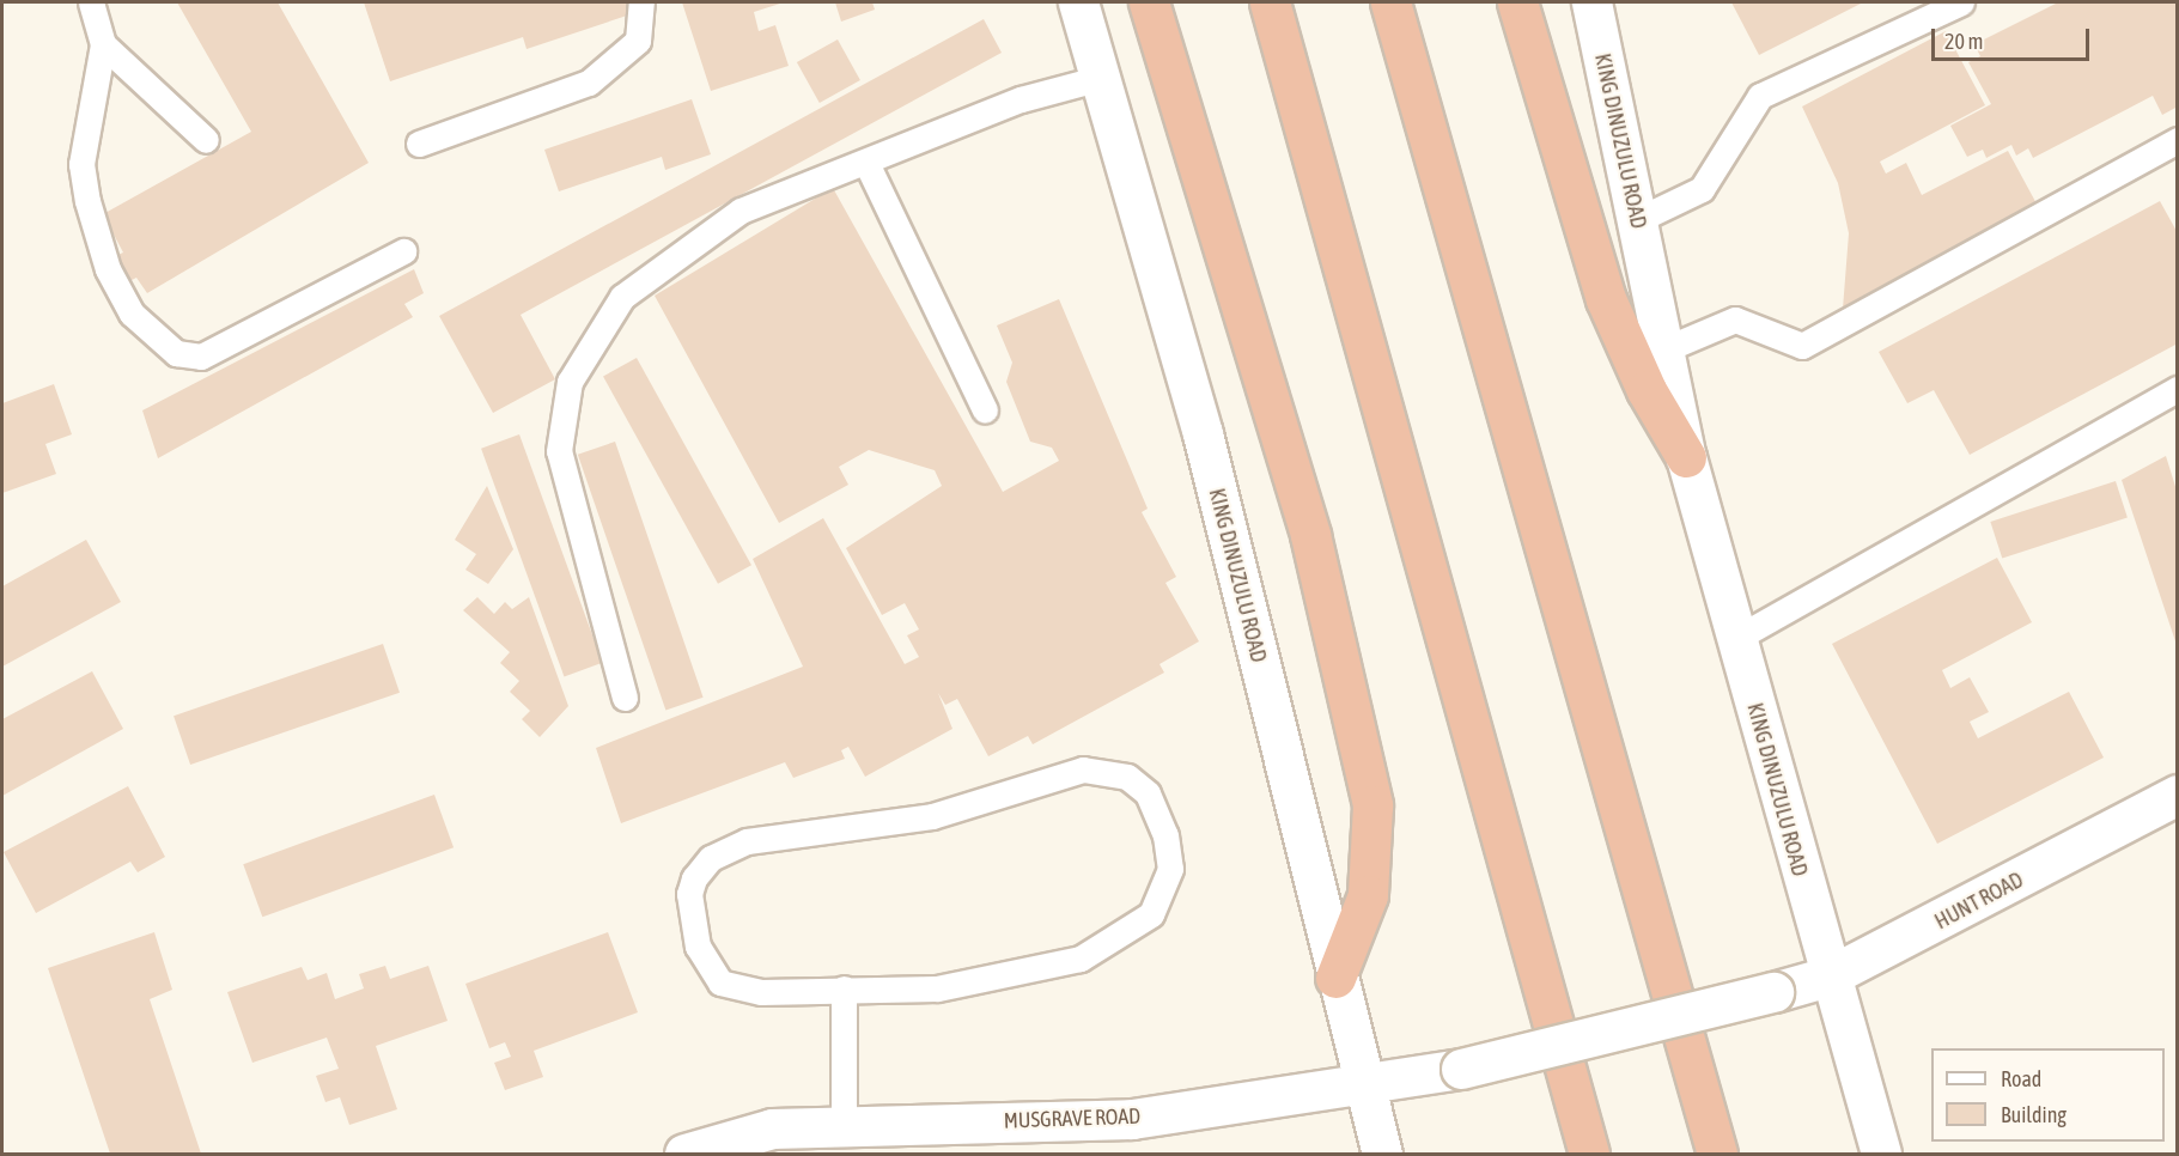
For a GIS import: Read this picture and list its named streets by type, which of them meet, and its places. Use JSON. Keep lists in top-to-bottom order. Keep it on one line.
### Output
{"streets":{"main road":["KING DINUZULU ROAD","HUNT ROAD","MUSGRAVE ROAD"]},"crossings":[["KING DINUZULU ROAD","HUNT ROAD"],["KING DINUZULU ROAD","MUSGRAVE ROAD"],["HUNT ROAD","MUSGRAVE ROAD"]],"legend":["Road","Building"],"scale_bar":"20 m"}
